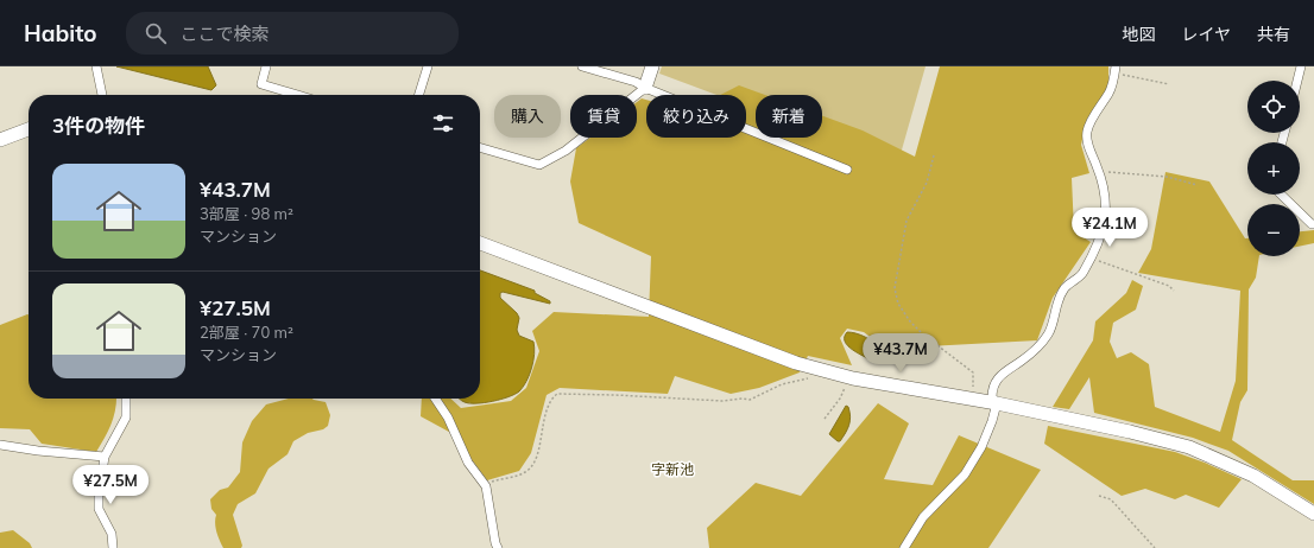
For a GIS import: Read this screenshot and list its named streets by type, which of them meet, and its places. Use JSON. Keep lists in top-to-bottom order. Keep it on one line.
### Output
{"districts":["字新池"],"page":{"header":"Habito","search":"ここで検索","nav":["地図","レイヤ","共有"],"map_buttons":["+","−"],"chip":["購入","賃貸","絞り込み","新着"],"heading":"3件の物件","list":[{"name":"¥43.7M","note":"3部屋 · 98 m² · マンション"},{"name":"¥27.5M","note":"2部屋 · 70 m² · マンション"}],"price":["¥24.1M","¥43.7M","¥27.5M"]}}
